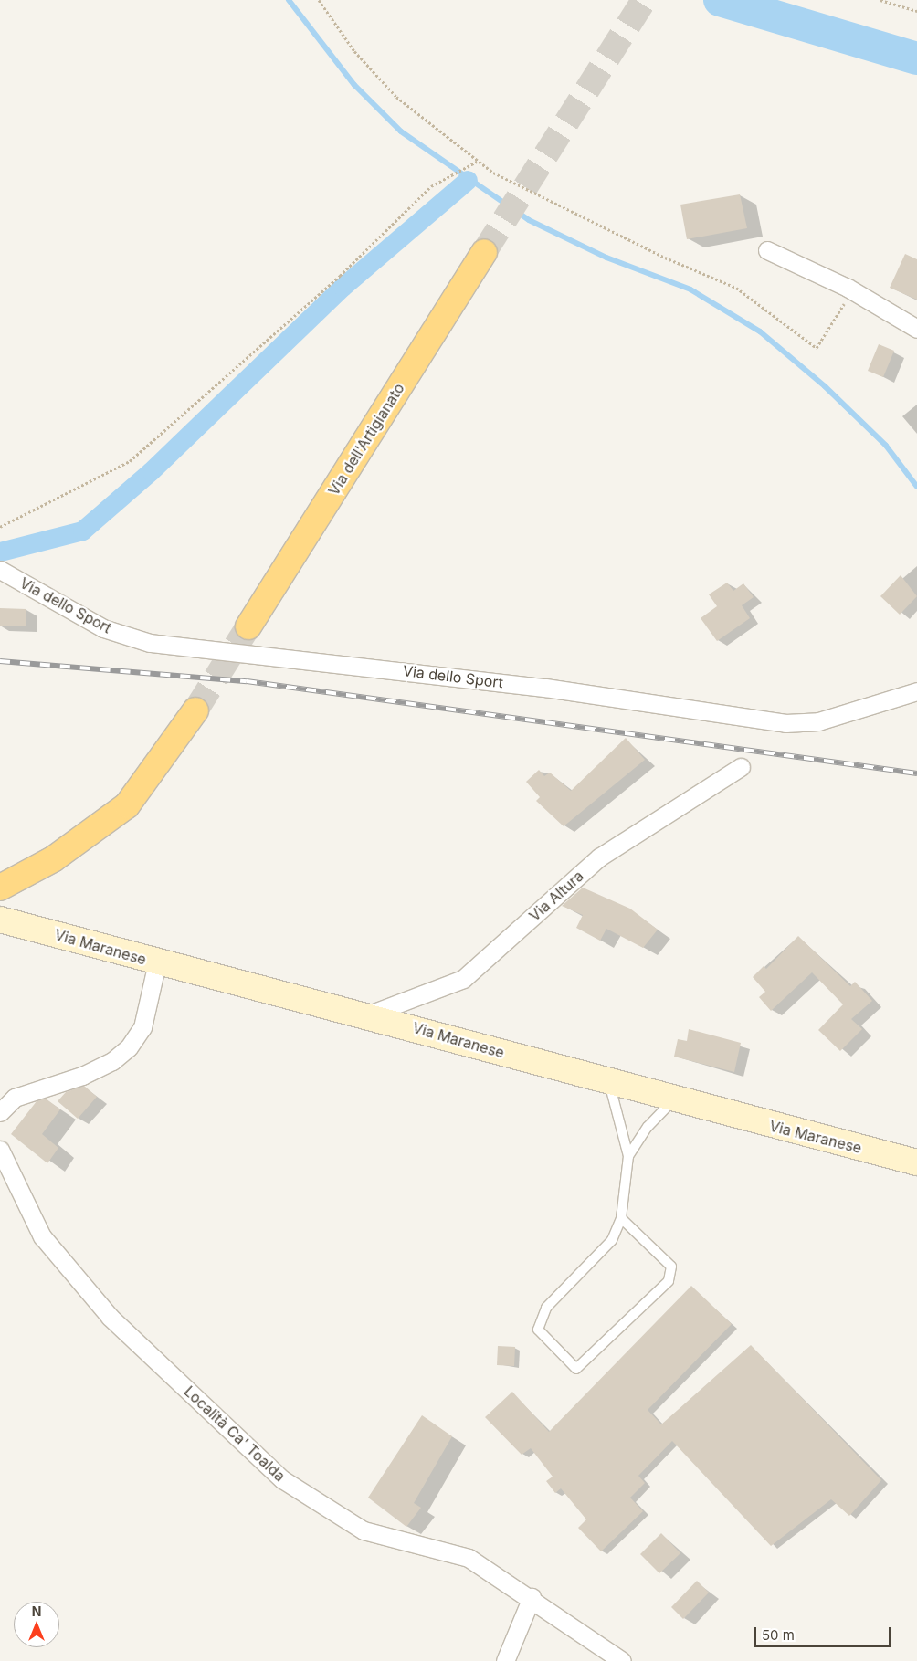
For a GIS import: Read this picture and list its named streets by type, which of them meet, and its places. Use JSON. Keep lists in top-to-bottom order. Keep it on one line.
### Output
{"streets":{"highway":["Via dell'Artigianato"],"main road":["Via Maranese"],"street":["Via dello Sport","Via Altura","Località Ca' Toalda"]},"crossings":[["Via Altura","Via Maranese"]],"scale_bar":"50 m","north":"top"}
